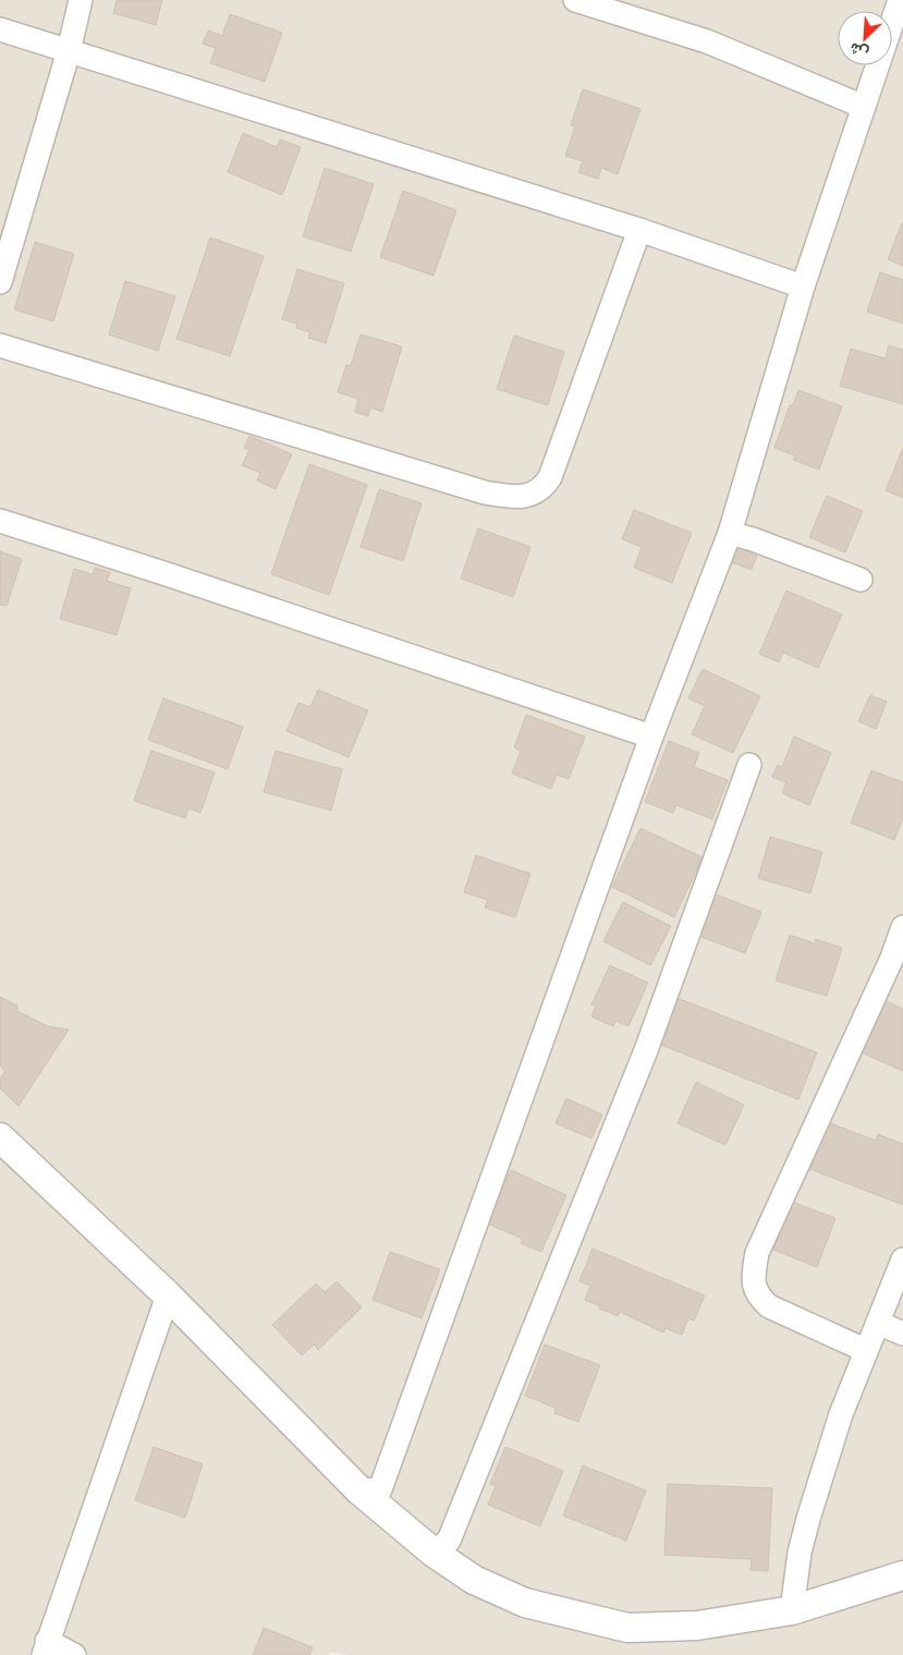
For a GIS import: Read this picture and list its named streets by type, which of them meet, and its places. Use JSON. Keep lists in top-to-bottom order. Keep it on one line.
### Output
{"north":"bottom left"}
